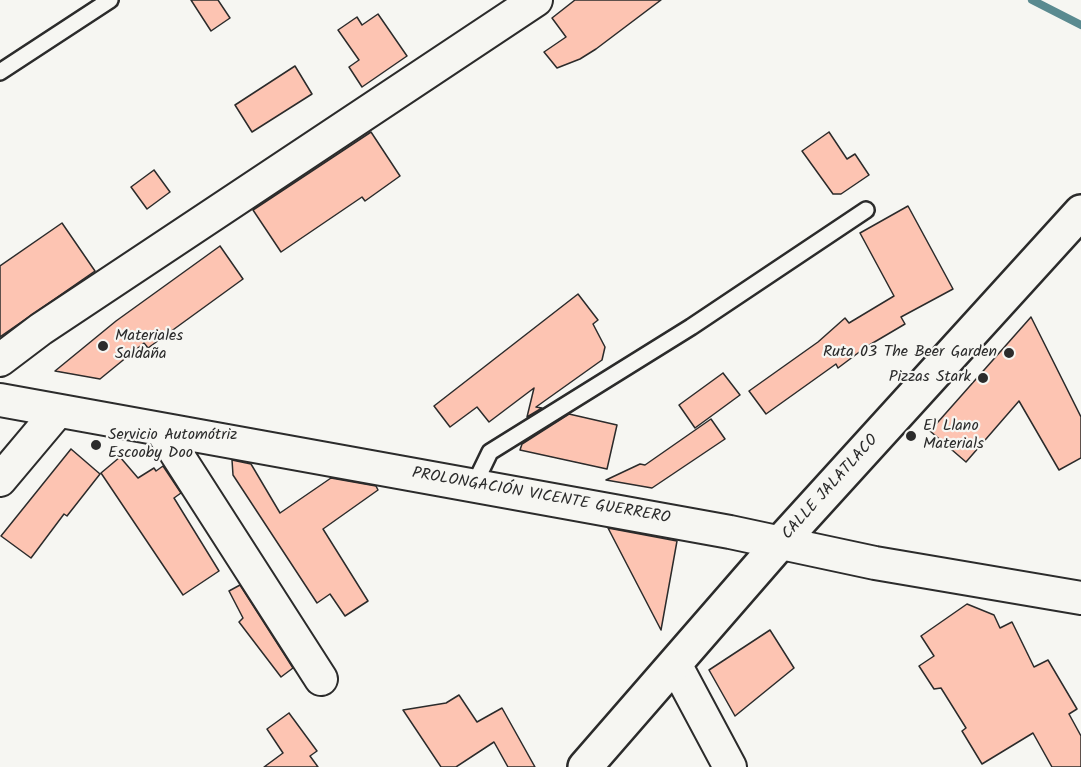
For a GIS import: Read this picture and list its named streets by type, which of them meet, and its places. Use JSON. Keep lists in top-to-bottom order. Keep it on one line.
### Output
{"streets":{"main road":["CALLE JALATLACO"],"street":["PROLONGACIÓN VICENTE GUERRERO"]},"crossings":[["CALLE JALATLACO","PROLONGACIÓN VICENTE GUERRERO"]],"places":["Materiales Saldaña","Ruta 03 The Beer Garden","Pizzas Stark","El Llano Materials","Servicio Automótriz Escooby Doo"]}
